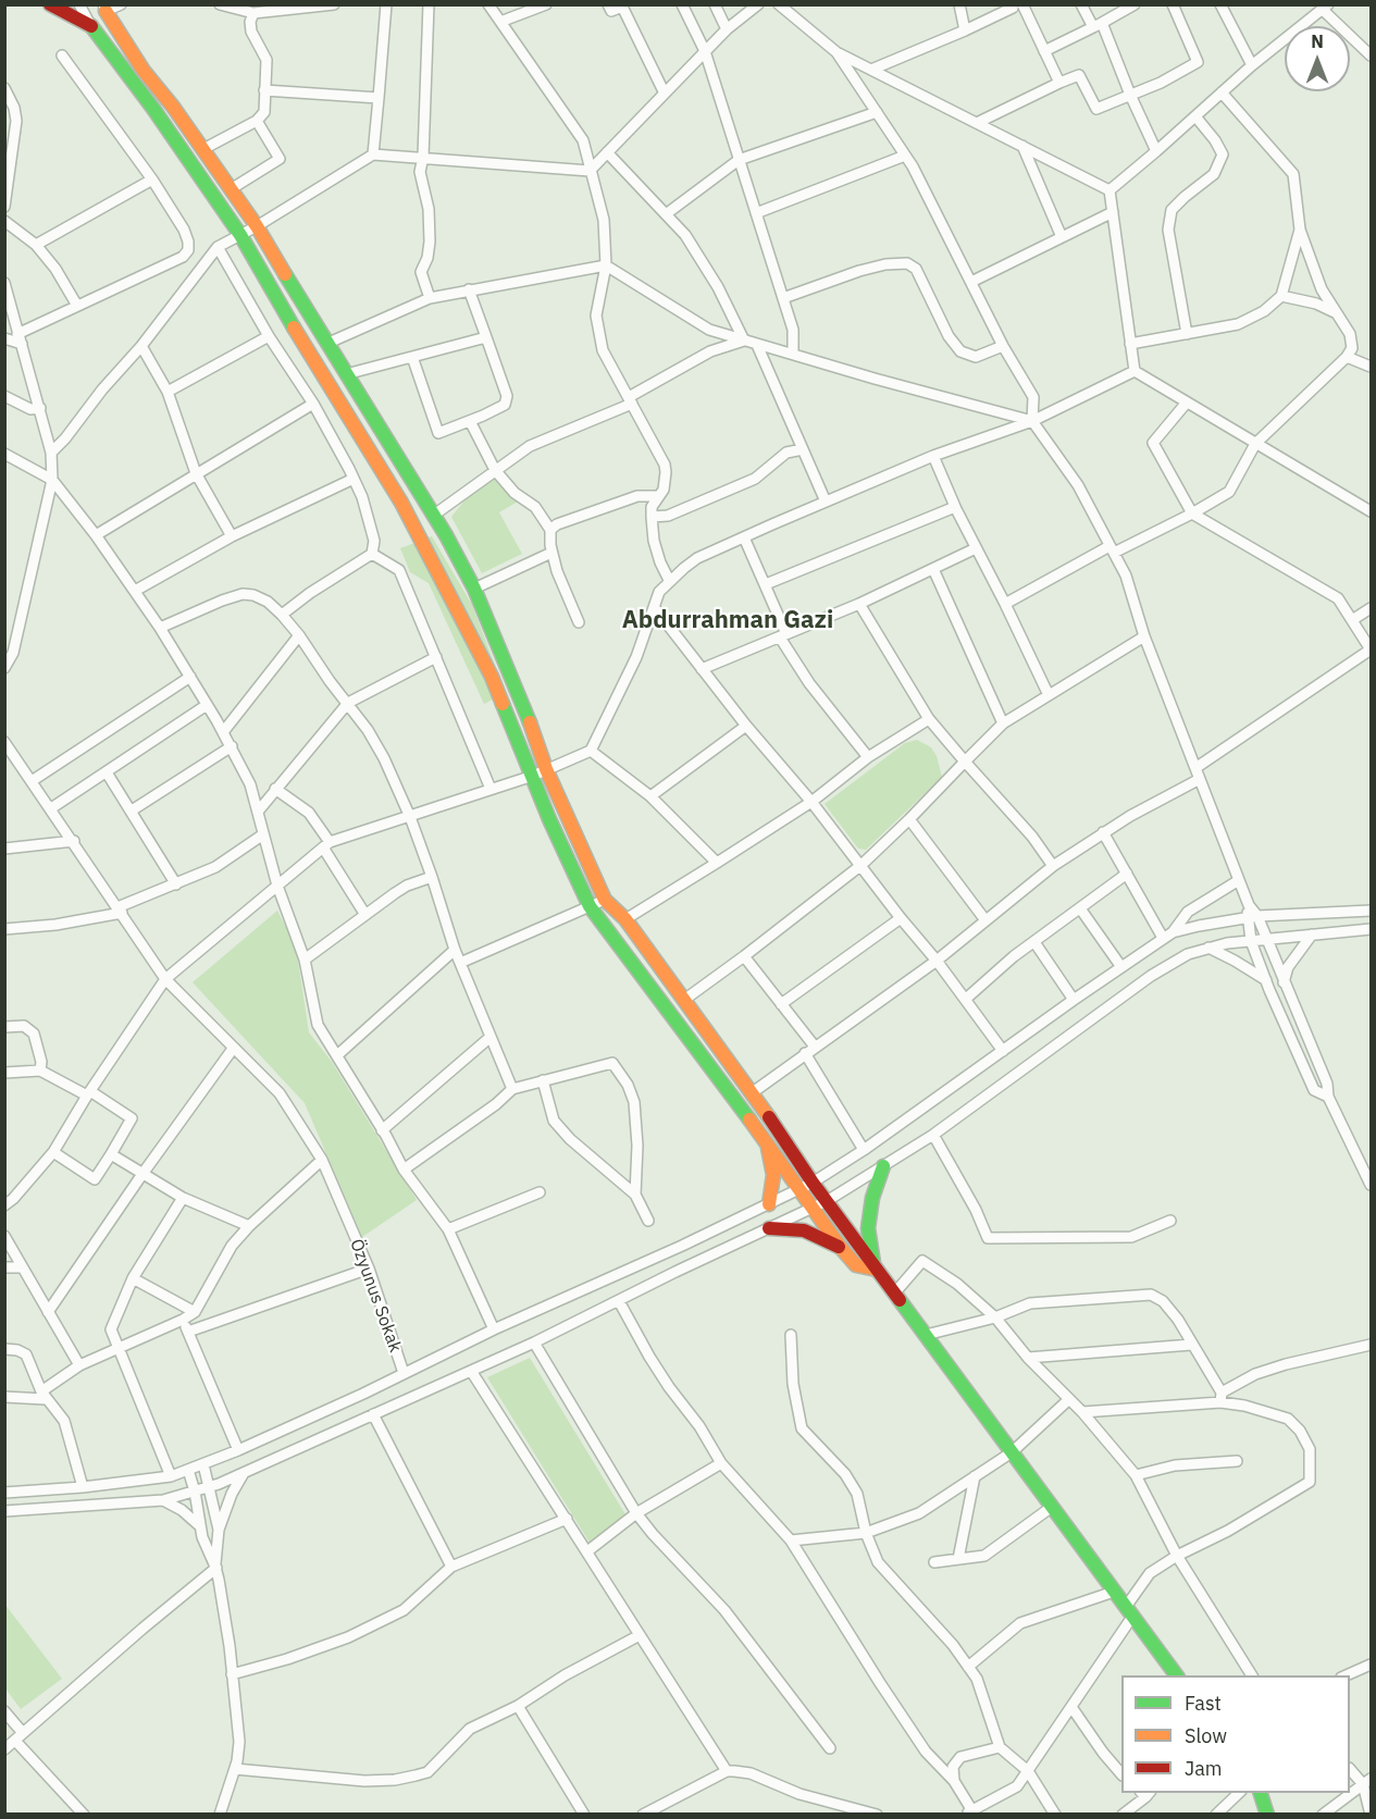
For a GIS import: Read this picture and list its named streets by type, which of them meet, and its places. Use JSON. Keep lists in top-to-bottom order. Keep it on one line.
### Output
{"streets":{"street":["Özyunus Sokak"]},"districts":["Abdurrahman Gazi"],"legend":["Fast","Slow","Jam"],"north":"top"}
